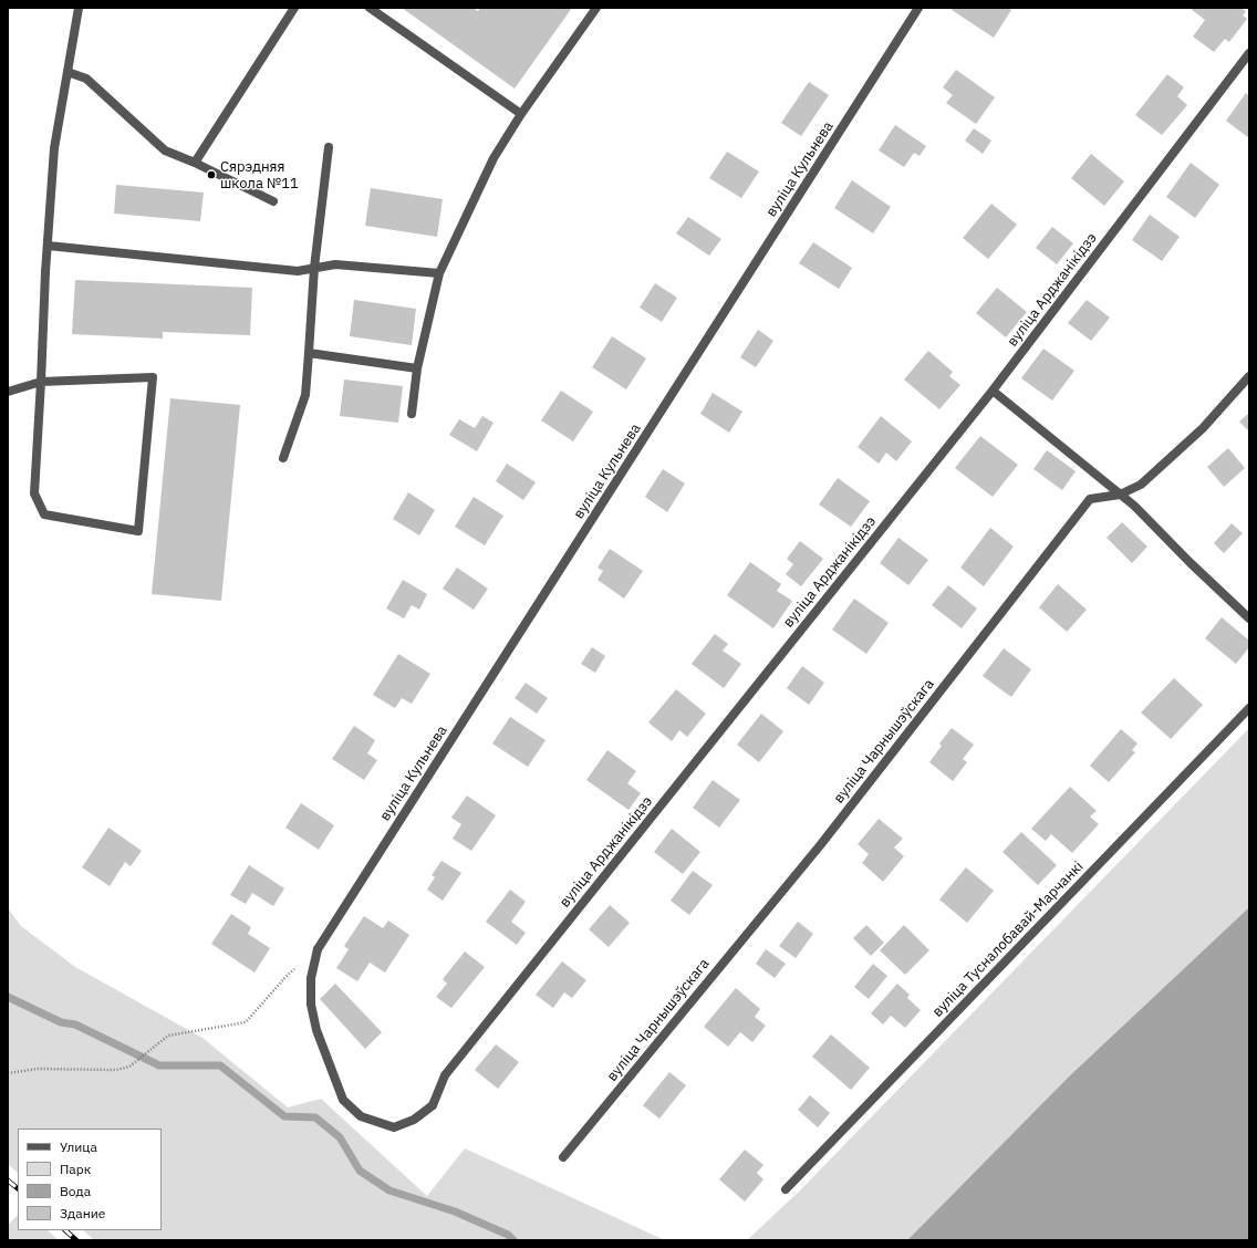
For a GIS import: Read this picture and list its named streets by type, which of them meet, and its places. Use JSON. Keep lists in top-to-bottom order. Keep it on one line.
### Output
{"streets":{"street":["вуліца Кульнева","вуліца Арджанікідзэ","вуліца Чарнышэўскага","вуліца Тусналобавай-Марчанкі"]},"crossings":[["вуліца Кульнева","вуліца Арджанікідзэ"]],"places":["Сярэдняя школа №11"],"legend":["Улица","Парк","Вода","Здание"]}
